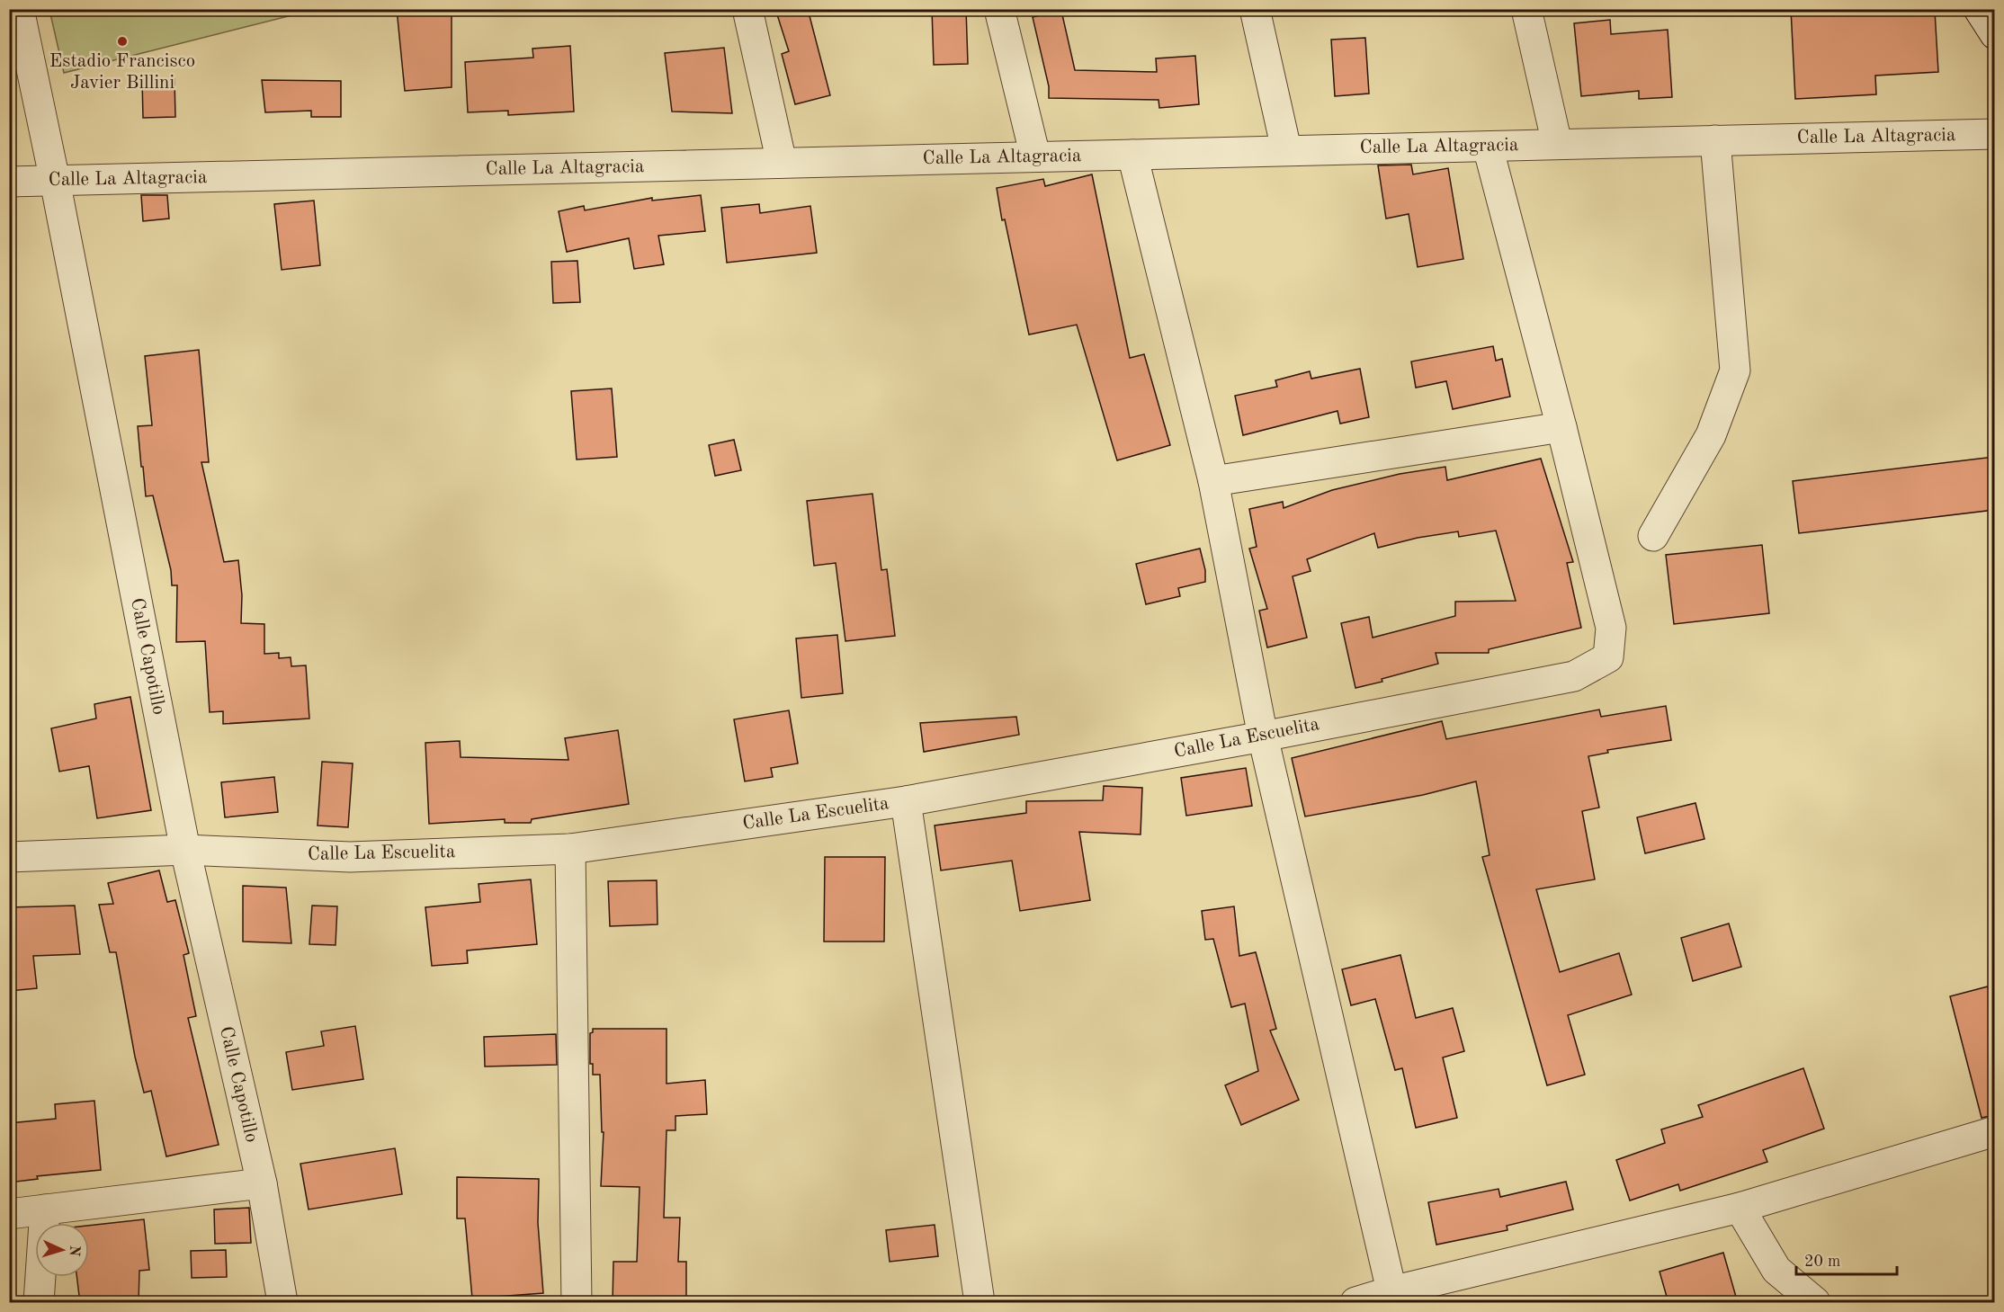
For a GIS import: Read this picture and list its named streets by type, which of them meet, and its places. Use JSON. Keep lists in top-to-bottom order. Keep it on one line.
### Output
{"streets":{"street":["Calle La Altagracia","Calle Capotillo","Calle La Escuelita"]},"crossings":[["Calle La Altagracia","Calle Capotillo"],["Calle Capotillo","Calle La Escuelita"]],"places":["Estadio Francisco Javier Billini"],"scale_bar":"20 m","north":"right"}
